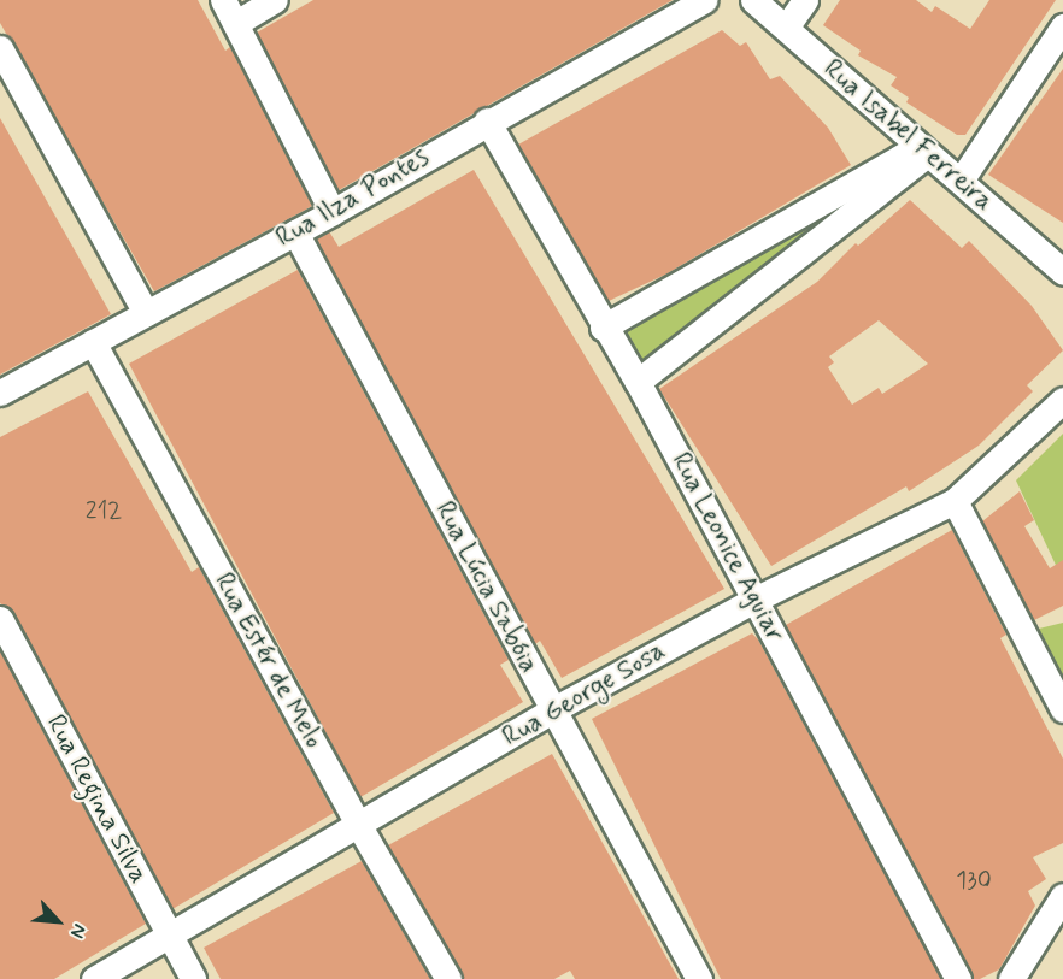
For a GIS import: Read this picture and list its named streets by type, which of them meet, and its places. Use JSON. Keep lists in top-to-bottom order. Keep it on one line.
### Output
{"streets":{"street":["Rua Isabel Ferreira","Rua Ilza Pontes","Rua Leonice Aguiar","Rua Lúcia Sabóia","Rua Estér de Melo","Rua George Sosa","Rua Regina Silva"]},"crossings":[["Rua Ilza Pontes","Rua Leonice Aguiar"],["Rua Ilza Pontes","Rua Lúcia Sabóia"],["Rua Ilza Pontes","Rua Estér de Melo"],["Rua Leonice Aguiar","Rua George Sosa"],["Rua Lúcia Sabóia","Rua George Sosa"],["Rua Estér de Melo","Rua George Sosa"],["Rua George Sosa","Rua Regina Silva"]],"house_numbers":["212","130"],"north":"bottom right"}
